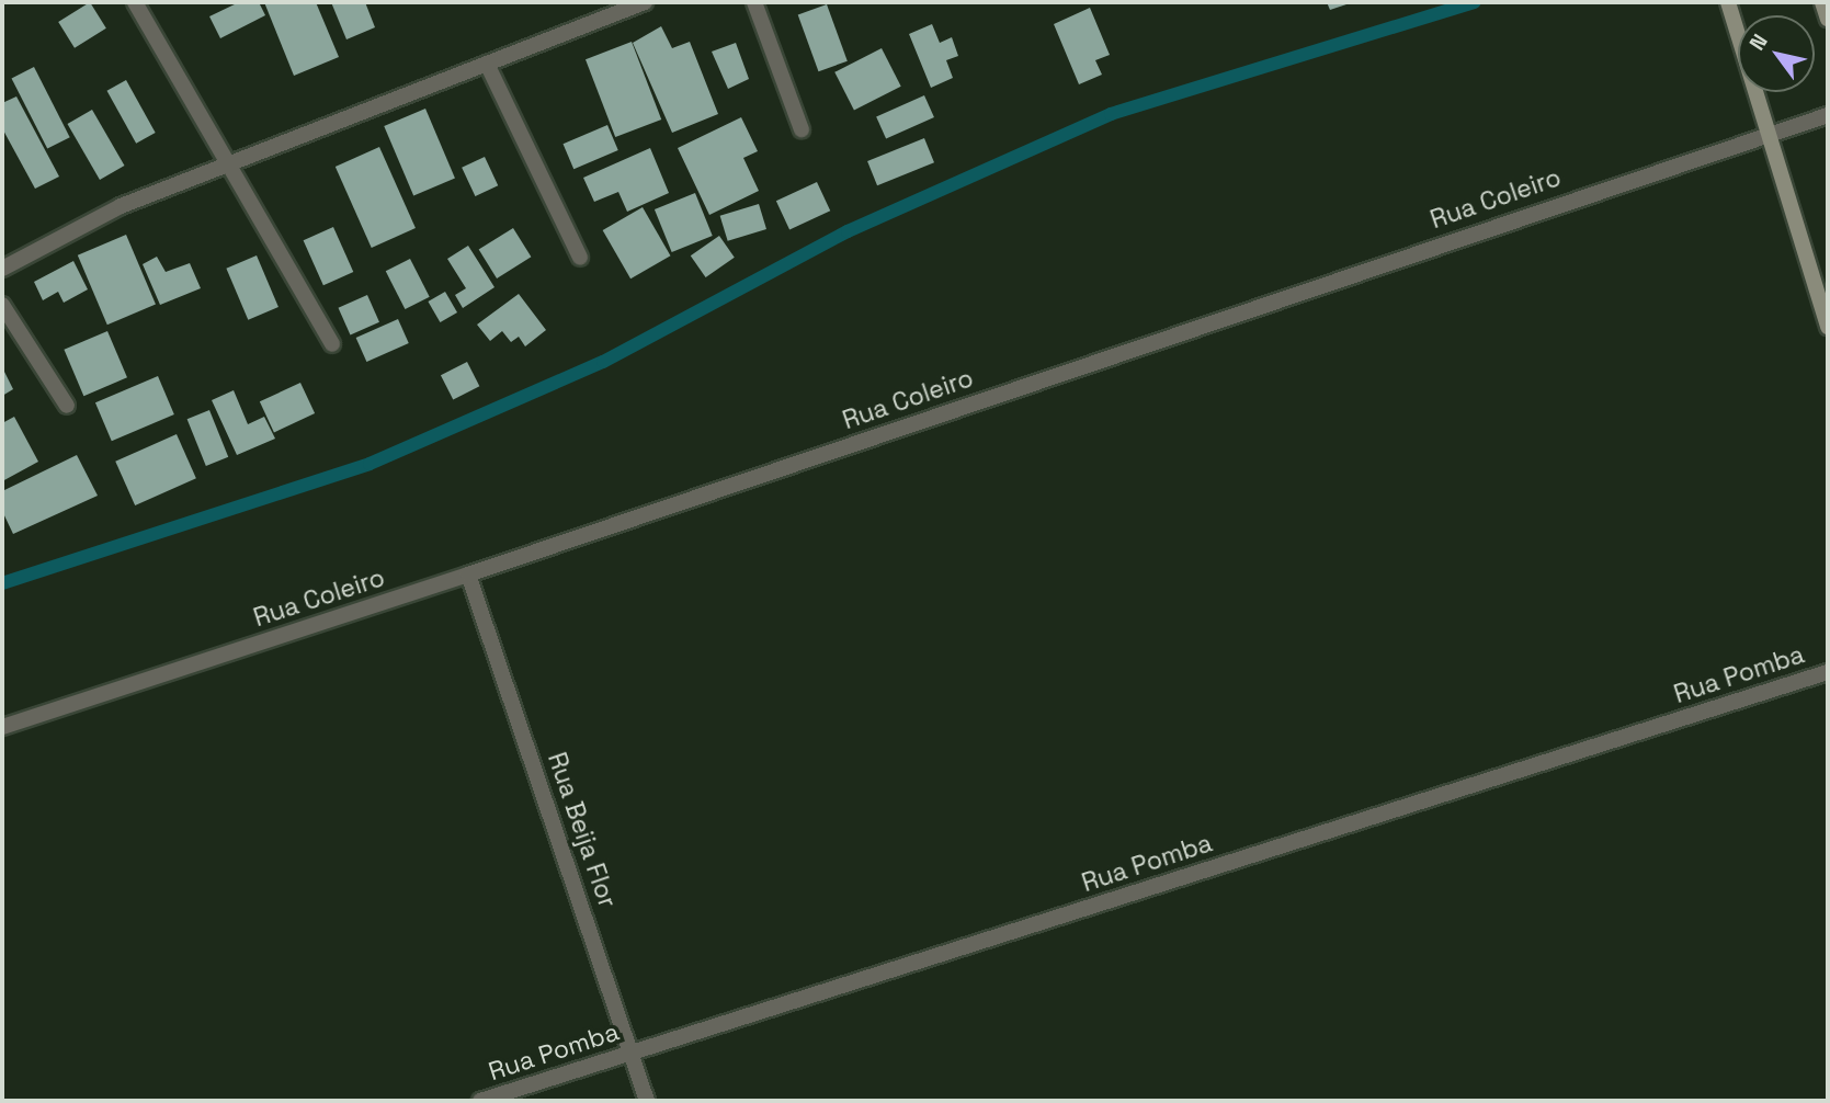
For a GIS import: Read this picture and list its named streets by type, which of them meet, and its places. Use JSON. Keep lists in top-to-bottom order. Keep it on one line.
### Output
{"streets":{"street":["Rua Coleiro","Rua Pomba","Rua Beija Flor"]},"crossings":[["Rua Coleiro","Rua Beija Flor"],["Rua Pomba","Rua Beija Flor"]],"north":"top left"}
